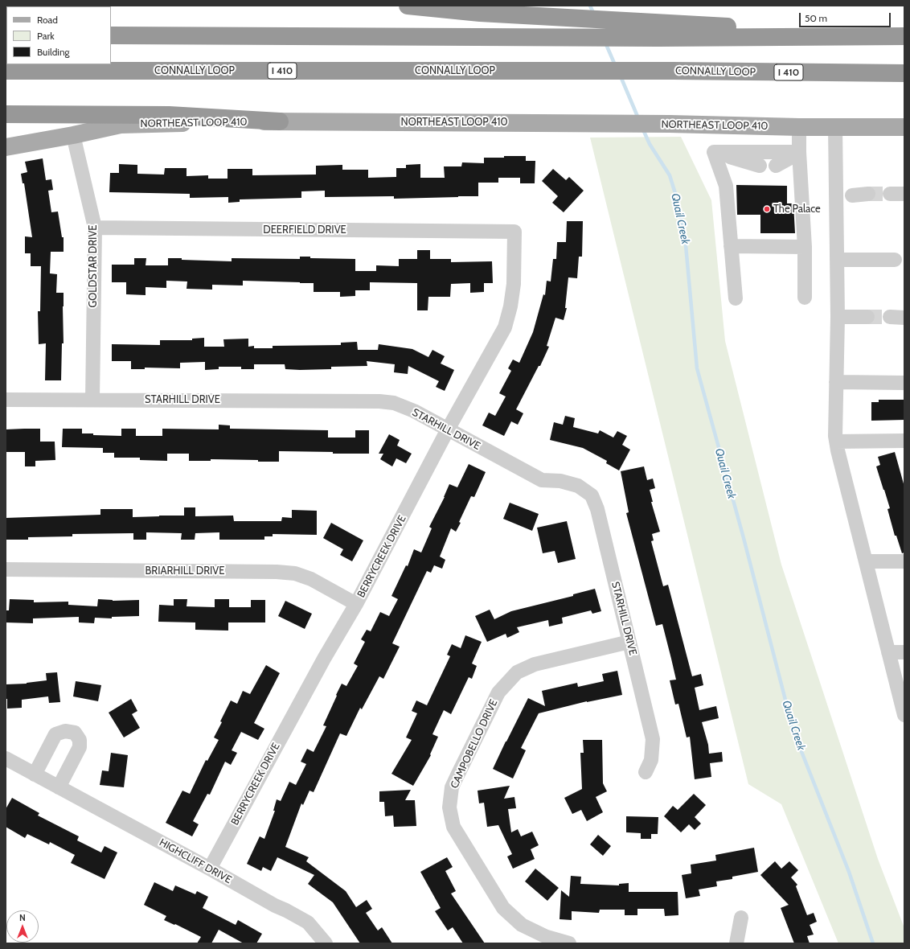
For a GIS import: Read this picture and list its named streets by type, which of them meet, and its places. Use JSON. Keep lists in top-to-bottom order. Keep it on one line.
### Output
{"streets":{"highway":["CONNALLY LOOP","I 410"],"main road":["NORTHEAST LOOP 410"],"street":["DEERFIELD DRIVE","GOLDSTAR DRIVE","STARHILL DRIVE","BERRYCREEK DRIVE","BRIARHILL DRIVE","CAMPOBELLO DRIVE","HIGHCLIFF DRIVE"]},"crossings":[["NORTHEAST LOOP 410","GOLDSTAR DRIVE"],["DEERFIELD DRIVE","GOLDSTAR DRIVE"],["DEERFIELD DRIVE","BERRYCREEK DRIVE"],["GOLDSTAR DRIVE","STARHILL DRIVE"],["STARHILL DRIVE","BERRYCREEK DRIVE"],["STARHILL DRIVE","CAMPOBELLO DRIVE"],["BERRYCREEK DRIVE","BRIARHILL DRIVE"],["BERRYCREEK DRIVE","HIGHCLIFF DRIVE"]],"water":["Quail Creek"],"places":["The Palace"],"legend":["Road","Park","Building"],"scale_bar":"50 m","north":"top"}
